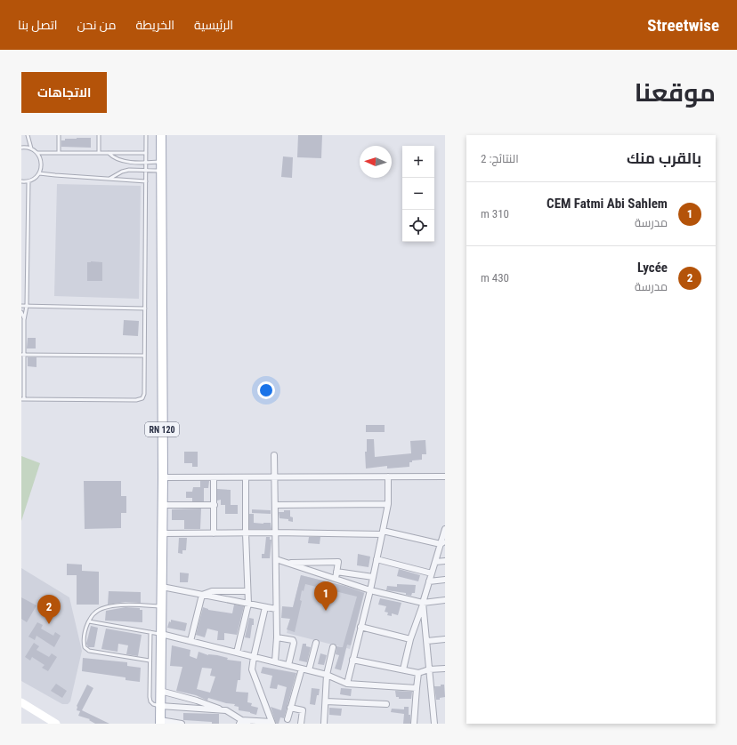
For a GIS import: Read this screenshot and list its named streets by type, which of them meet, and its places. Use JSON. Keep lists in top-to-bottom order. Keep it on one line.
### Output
{"streets":{"main road":["RN 120"]},"north":"left","page":{"header":"Streetwise","nav":["الرئيسية","الخريطة","من نحن","اتصل بنا"],"title":"موقعنا","buttons":"الاتجاهات","heading":["بالقرب منك","النتائج: 2"],"map_buttons":["+","−"],"list":[{"mark":"1","name":"CEM Fatmi Abi Sahlem","note":"مدرسة","value":"310 m"},{"mark":"2","name":"Lycée","note":"مدرسة","value":"430 m"}],"pins":["1","2"]}}
